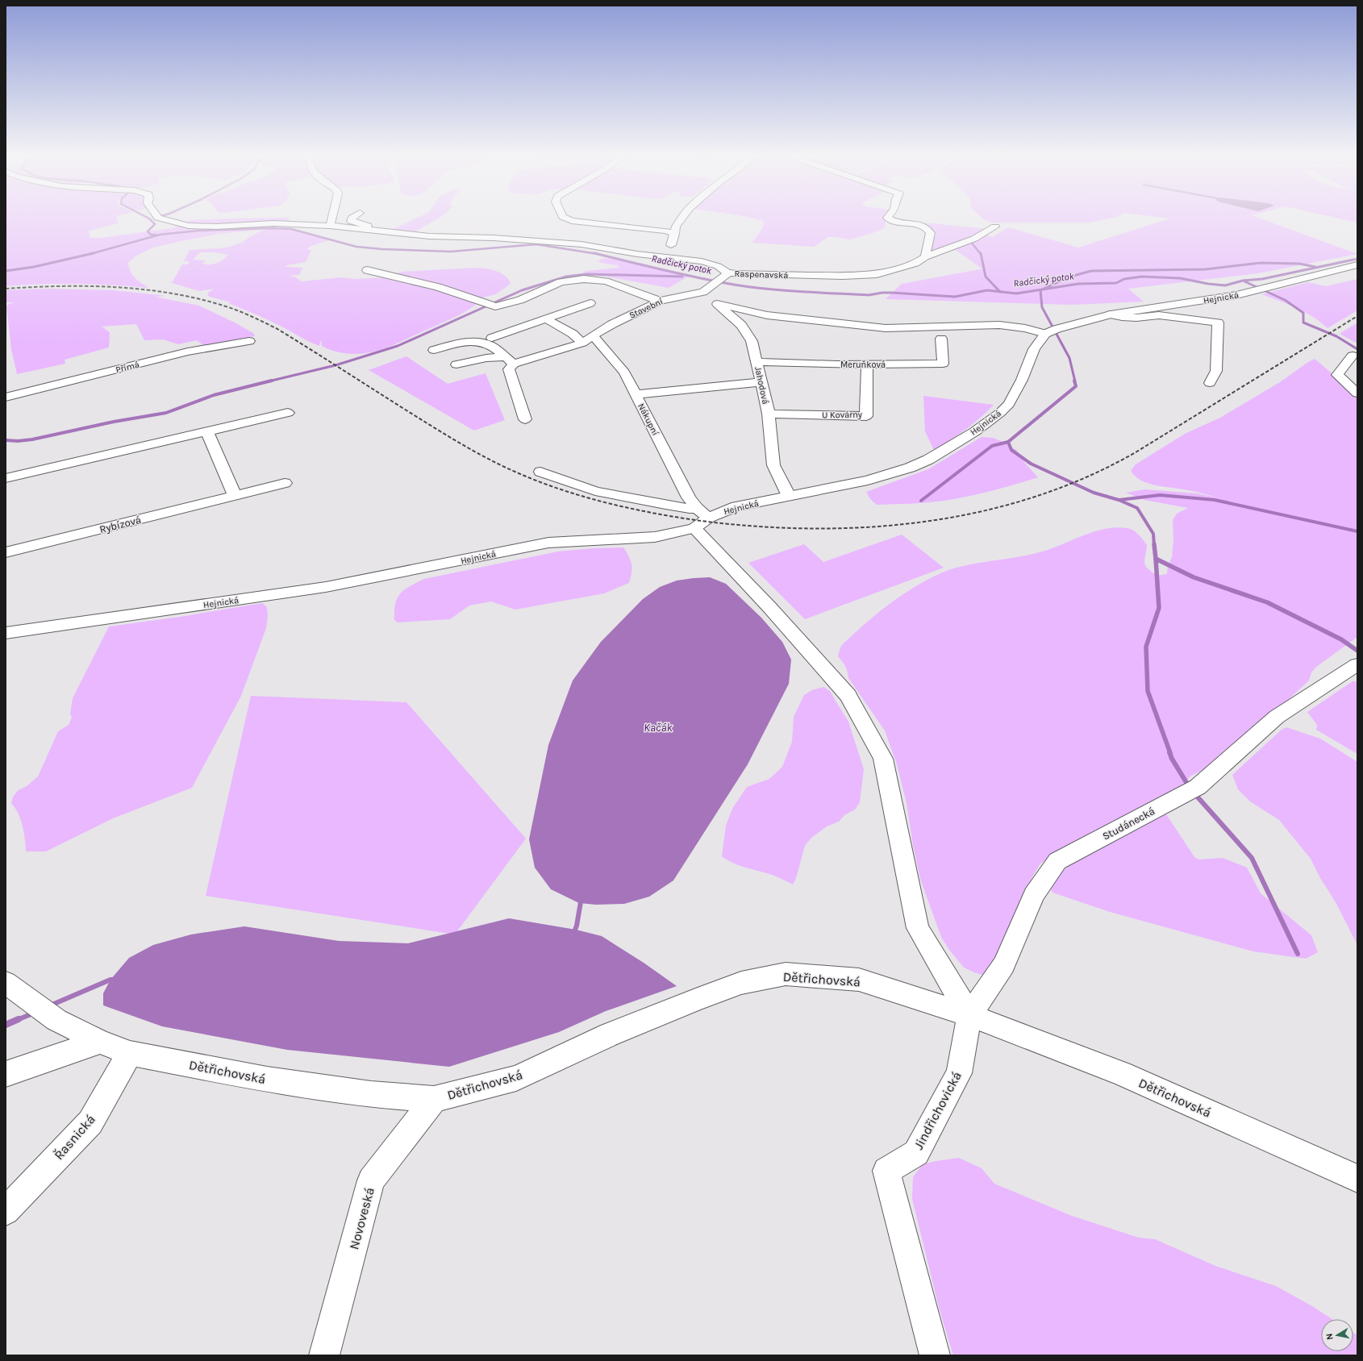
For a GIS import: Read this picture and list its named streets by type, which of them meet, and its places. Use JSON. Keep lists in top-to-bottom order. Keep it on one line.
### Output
{"streets":{"street":["Raspenavská","Hejnická","Stavební","Meruňková","Přímá","Jahodová","U Kovárny","Nákupní","Rybízová","Studánecká","Dětřichovská","Jindřichovická","Řasnická","Novoveská"]},"crossings":[["Raspenavská","Stavební"],["Hejnická","Jahodová"],["Hejnická","Nákupní"],["Stavební","Jahodová"],["Stavební","Nákupní"],["Meruňková","Jahodová"],["Meruňková","U Kovárny"],["Jahodová","U Kovárny"],["Nákupní","Studánecká"],["Nákupní","Dětřichovská"],["Nákupní","Jindřichovická"],["Studánecká","Dětřichovská"],["Studánecká","Jindřichovická"],["Dětřichovská","Jindřichovická"],["Dětřichovská","Řasnická"],["Dětřichovská","Novoveská"]],"water":["Radčický potok","Kačák"],"north":"left"}
